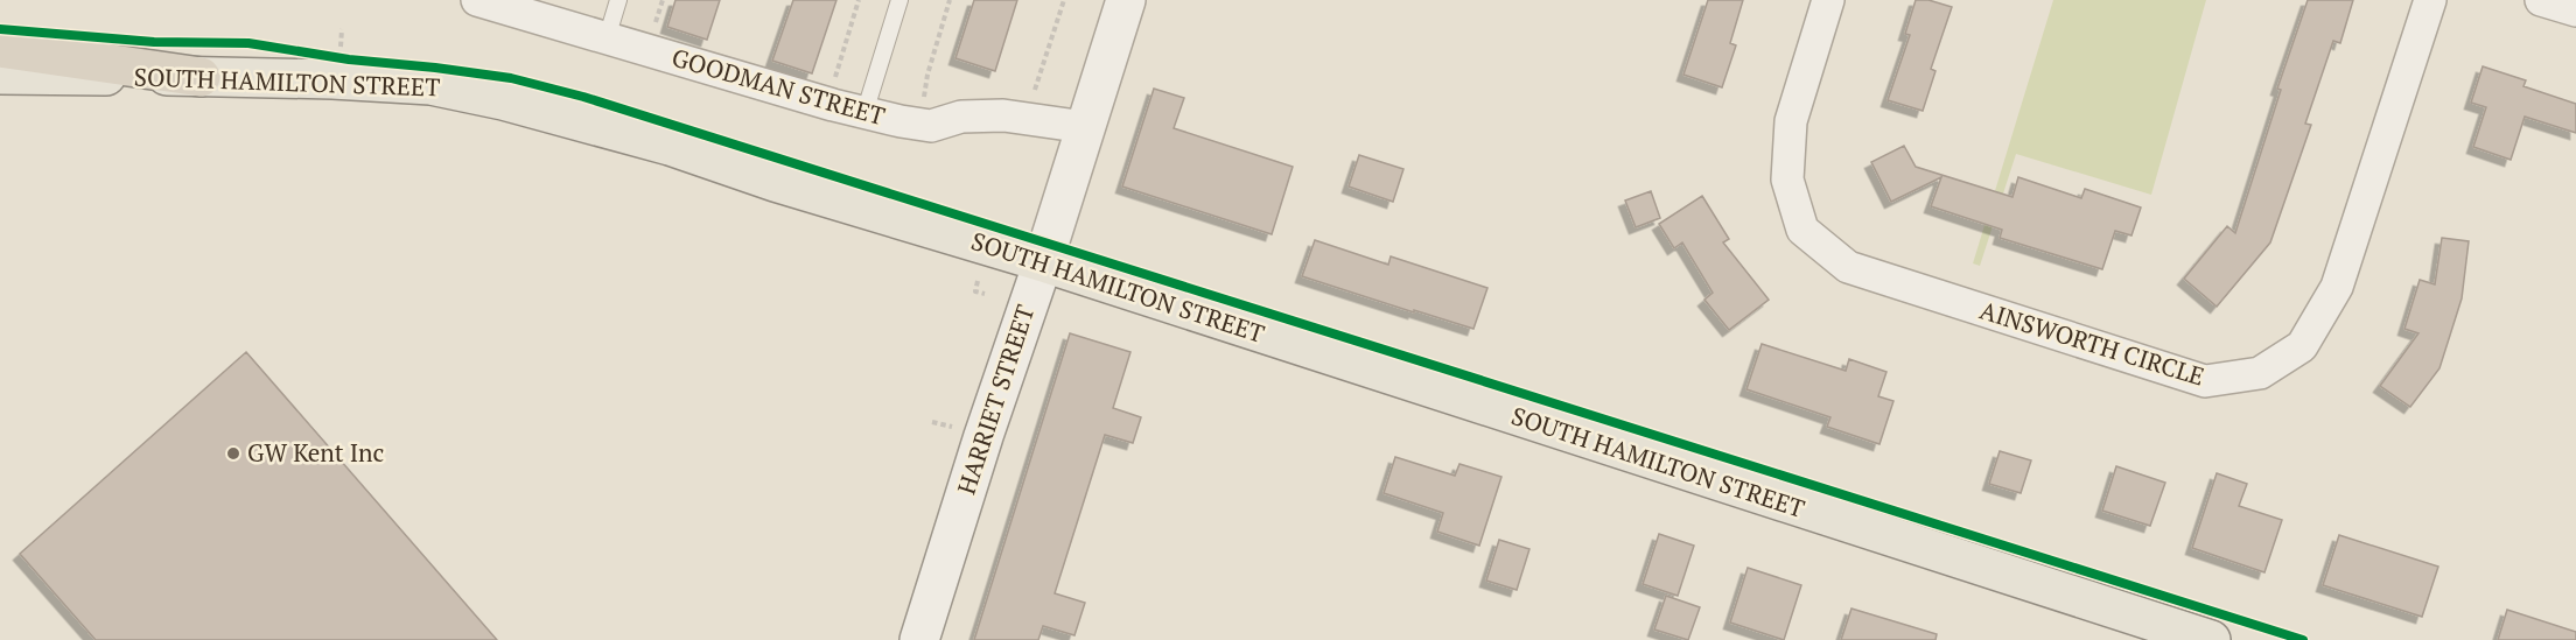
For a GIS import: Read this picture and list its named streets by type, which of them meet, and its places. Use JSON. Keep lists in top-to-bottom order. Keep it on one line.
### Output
{"streets":{"main road":["SOUTH HAMILTON STREET","HARRIET STREET"],"street":["GOODMAN STREET","AINSWORTH CIRCLE"]},"crossings":[["SOUTH HAMILTON STREET","HARRIET STREET"],["GOODMAN STREET","HARRIET STREET"]],"places":["GW Kent Inc"]}
